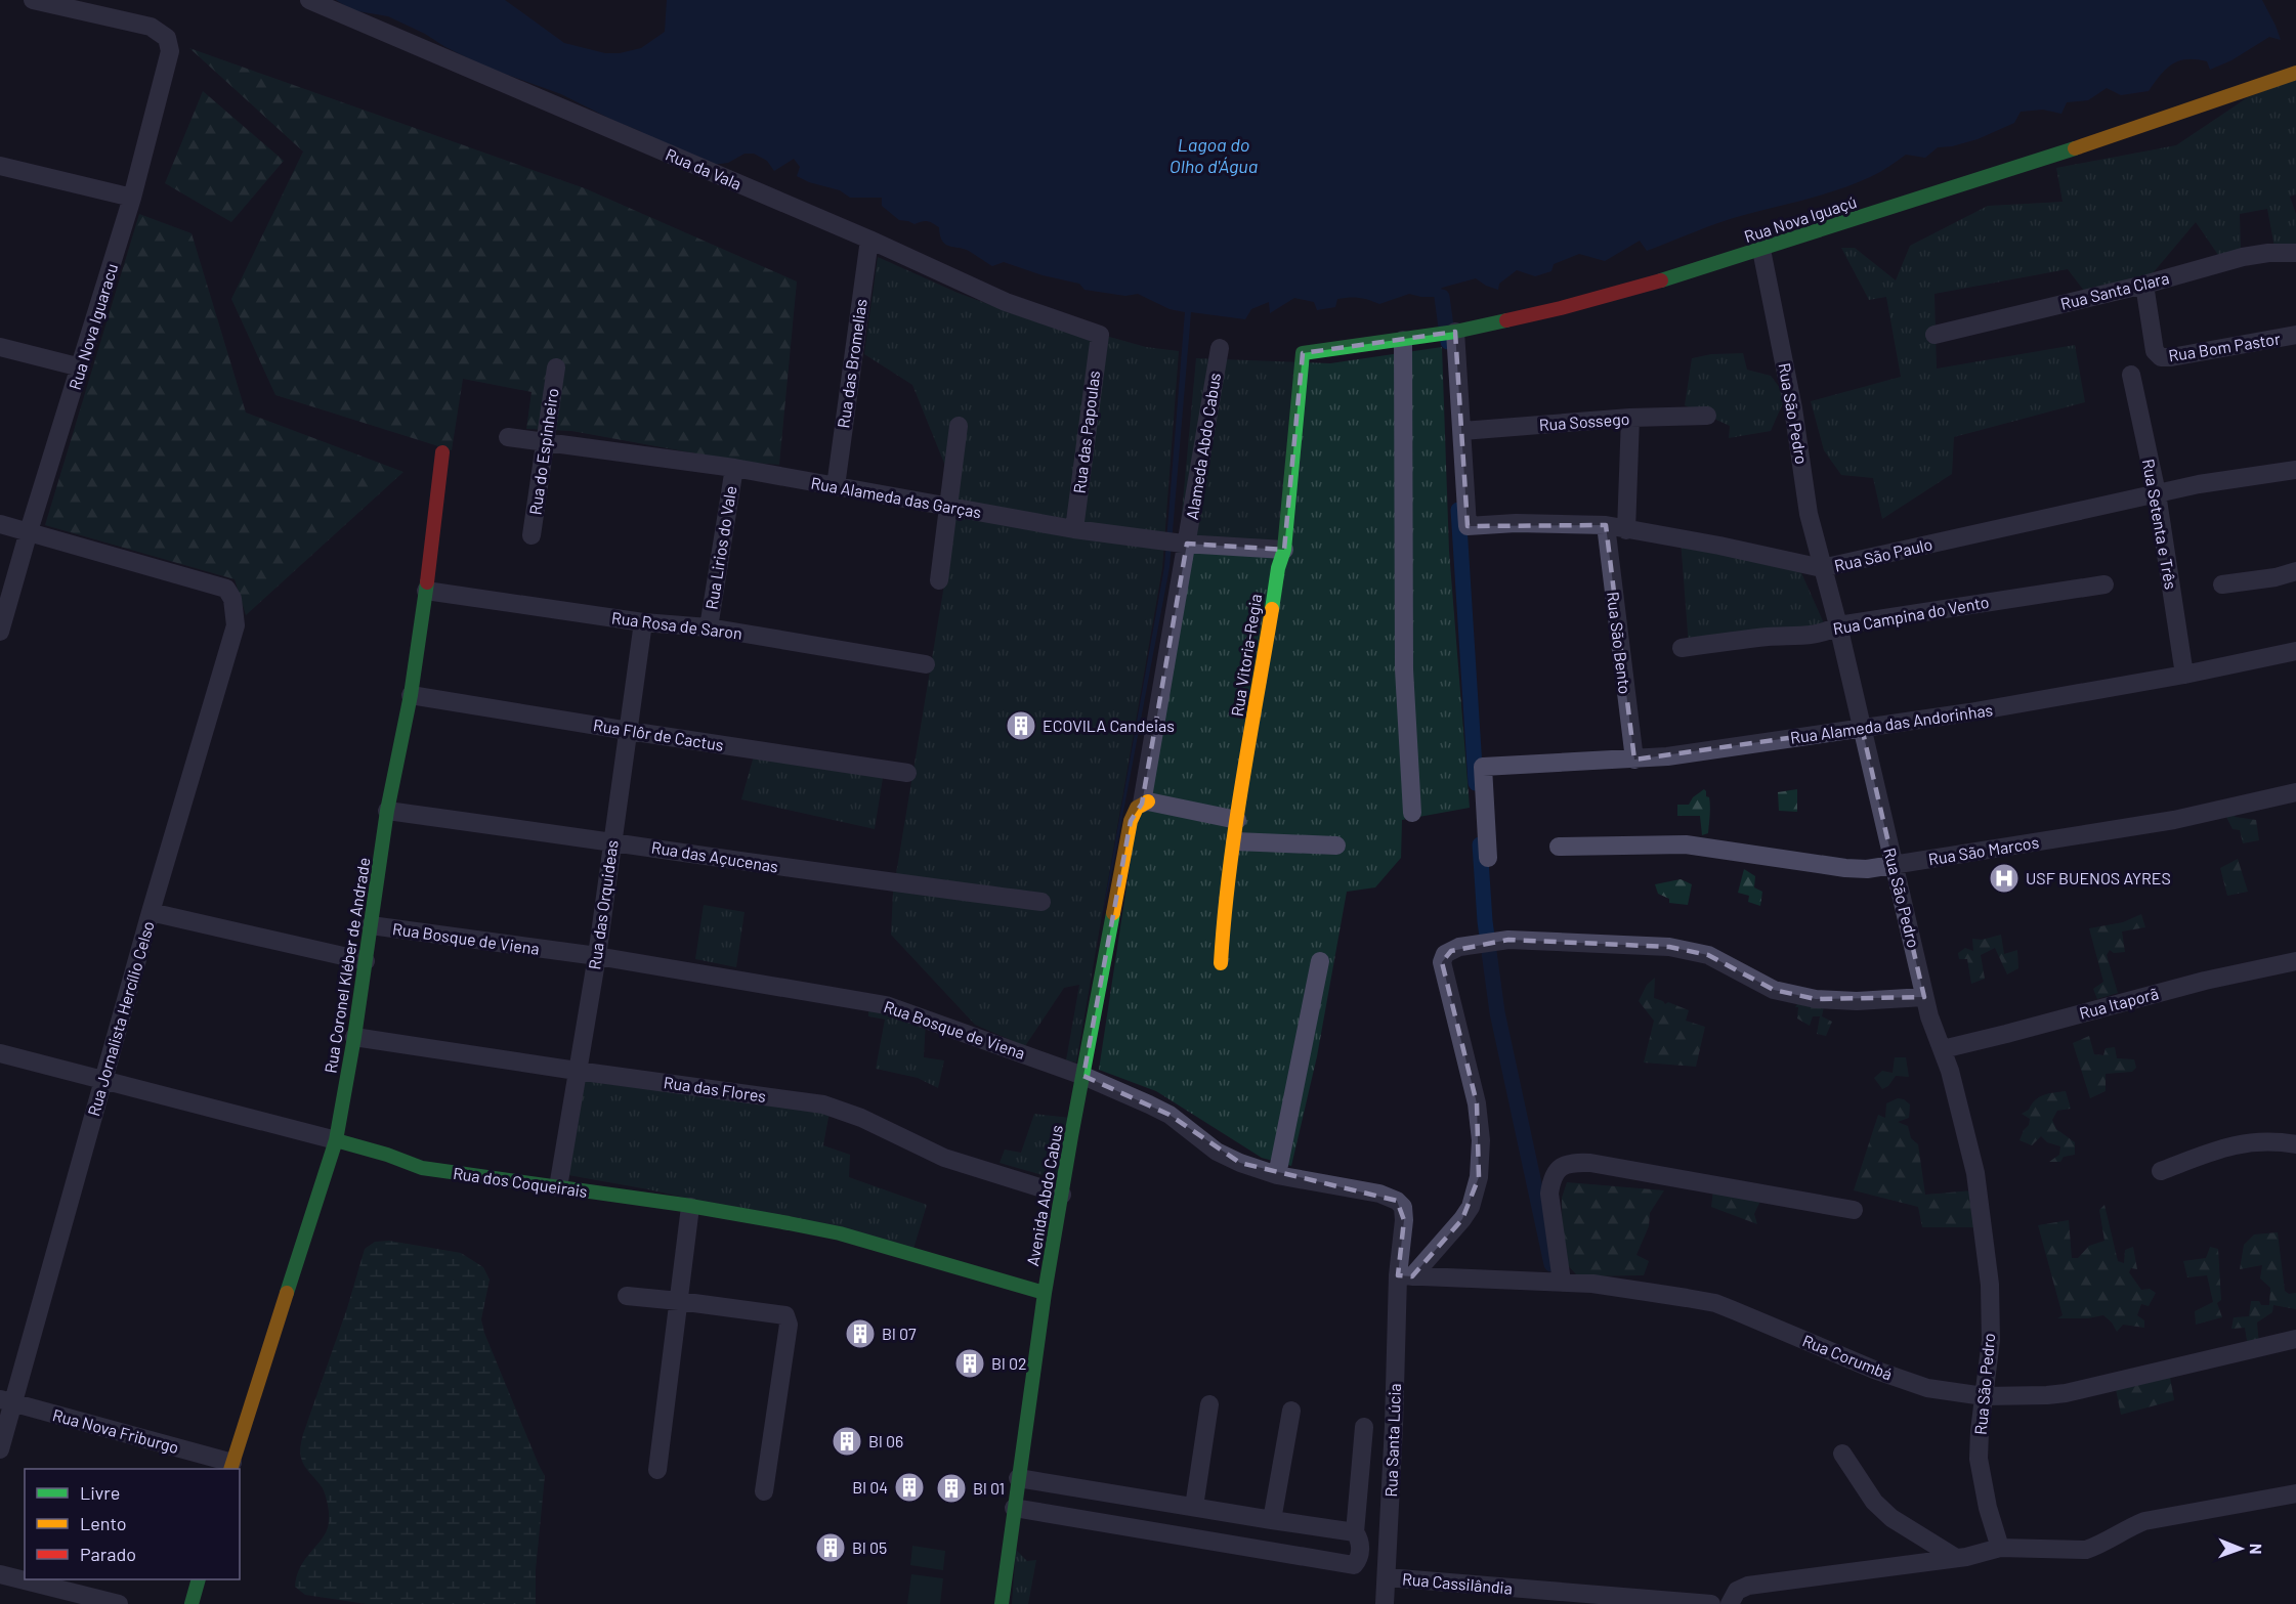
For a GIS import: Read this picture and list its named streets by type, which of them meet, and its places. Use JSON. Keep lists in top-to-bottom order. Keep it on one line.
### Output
{"streets":{"street":["Rua da Vala","Rua Nova Iguaçú","Rua Santa Clara","Rua Nova Iguaracu","Rua Bom Pastor","Rua das Bromelias","Rua São Pedro","Rua Sossego","Rua das Papoulas","Alameda Abdo Cabus","Rua do Espinheiro","Rua Alameda das Garças","Rua Setenta e Três","Rua Lirios do Vale","Rua São Paulo","Rua Campina do Vento","Rua Rosa de Saron","Rua São Bento","Rua Vitoria-Regia","Rua Alameda das Andorinhas","Rua Flôr de Cactus","Rua São Marcos","Rua das Açucenas","Rua das Orquideas","Rua Bosque de Viena","Rua Coronel Kléber de Andrade","Rua Itaporã","Rua Jornalista Hercílio Celso","Rua das Flores","Rua dos Coqueirais","Avenida Abdo Cabus","Rua Corumbá","Rua Nova Friburgo","Rua Santa Lúcia","Rua Cassilândia"]},"crossings":[["Rua da Vala","Rua das Bromelias"],["Rua da Vala","Rua das Papoulas"],["Rua Nova Iguaçú","Rua São Pedro"],["Rua Nova Iguaçú","Rua Vitoria-Regia"],["Rua Santa Clara","Rua Bom Pastor"],["Rua Nova Iguaracu","Rua Jornalista Hercílio Celso"],["Rua das Bromelias","Rua Alameda das Garças"],["Rua São Pedro","Rua São Paulo"],["Rua São Pedro","Rua Campina do Vento"],["Rua São Pedro","Rua Alameda das Andorinhas"],["Rua São Pedro","Rua São Marcos"],["Rua São Pedro","Rua Itaporã"],["Rua São Pedro","Rua Corumbá"],["Rua Sossego","Rua São Paulo"],["Rua das Papoulas","Rua Alameda das Garças"],["Alameda Abdo Cabus","Rua Alameda das Garças"],["Alameda Abdo Cabus","Avenida Abdo Cabus"],["Rua do Espinheiro","Rua Alameda das Garças"],["Rua Alameda das Garças","Rua Lirios do Vale"],["Rua Alameda das Garças","Rua Vitoria-Regia"],["Rua Setenta e Três","Rua São Paulo"],["Rua Setenta e Três","Rua Alameda das Andorinhas"],["Rua Lirios do Vale","Rua Rosa de Saron"],["Rua São Paulo","Rua São Bento"],["Rua Rosa de Saron","Rua das Orquideas"],["Rua Rosa de Saron","Rua Coronel Kléber de Andrade"],["Rua São Bento","Rua Alameda das Andorinhas"],["Rua Flôr de Cactus","Rua das Orquideas"],["Rua Flôr de Cactus","Rua Coronel Kléber de Andrade"],["Rua das Açucenas","Rua das Orquideas"],["Rua das Açucenas","Rua Coronel Kléber de Andrade"],["Rua das Orquideas","Rua Bosque de Viena"],["Rua das Orquideas","Rua das Flores"],["Rua das Orquideas","Rua dos Coqueirais"],["Rua Bosque de Viena","Rua Coronel Kléber de Andrade"],["Rua Bosque de Viena","Avenida Abdo Cabus"],["Rua Bosque de Viena","Rua Corumbá"],["Rua Bosque de Viena","Rua Santa Lúcia"],["Rua Coronel Kléber de Andrade","Rua das Flores"],["Rua Coronel Kléber de Andrade","Rua dos Coqueirais"],["Rua Coronel Kléber de Andrade","Rua Nova Friburgo"],["Rua Jornalista Hercílio Celso","Rua dos Coqueirais"],["Rua Jornalista Hercílio Celso","Rua Nova Friburgo"],["Rua das Flores","Avenida Abdo Cabus"],["Rua dos Coqueirais","Avenida Abdo Cabus"],["Rua Corumbá","Rua Santa Lúcia"],["Rua Santa Lúcia","Rua Cassilândia"]],"water":["Lagoa do Olho d'Água"],"places":{"building":["ECOVILA Candeias","Bl 07","Bl 02","Bl 06","Bl 04","Bl 01","Bl 05"],"hospital":["USF BUENOS AYRES"]},"legend":["Livre","Lento","Parado"],"north":"right"}
